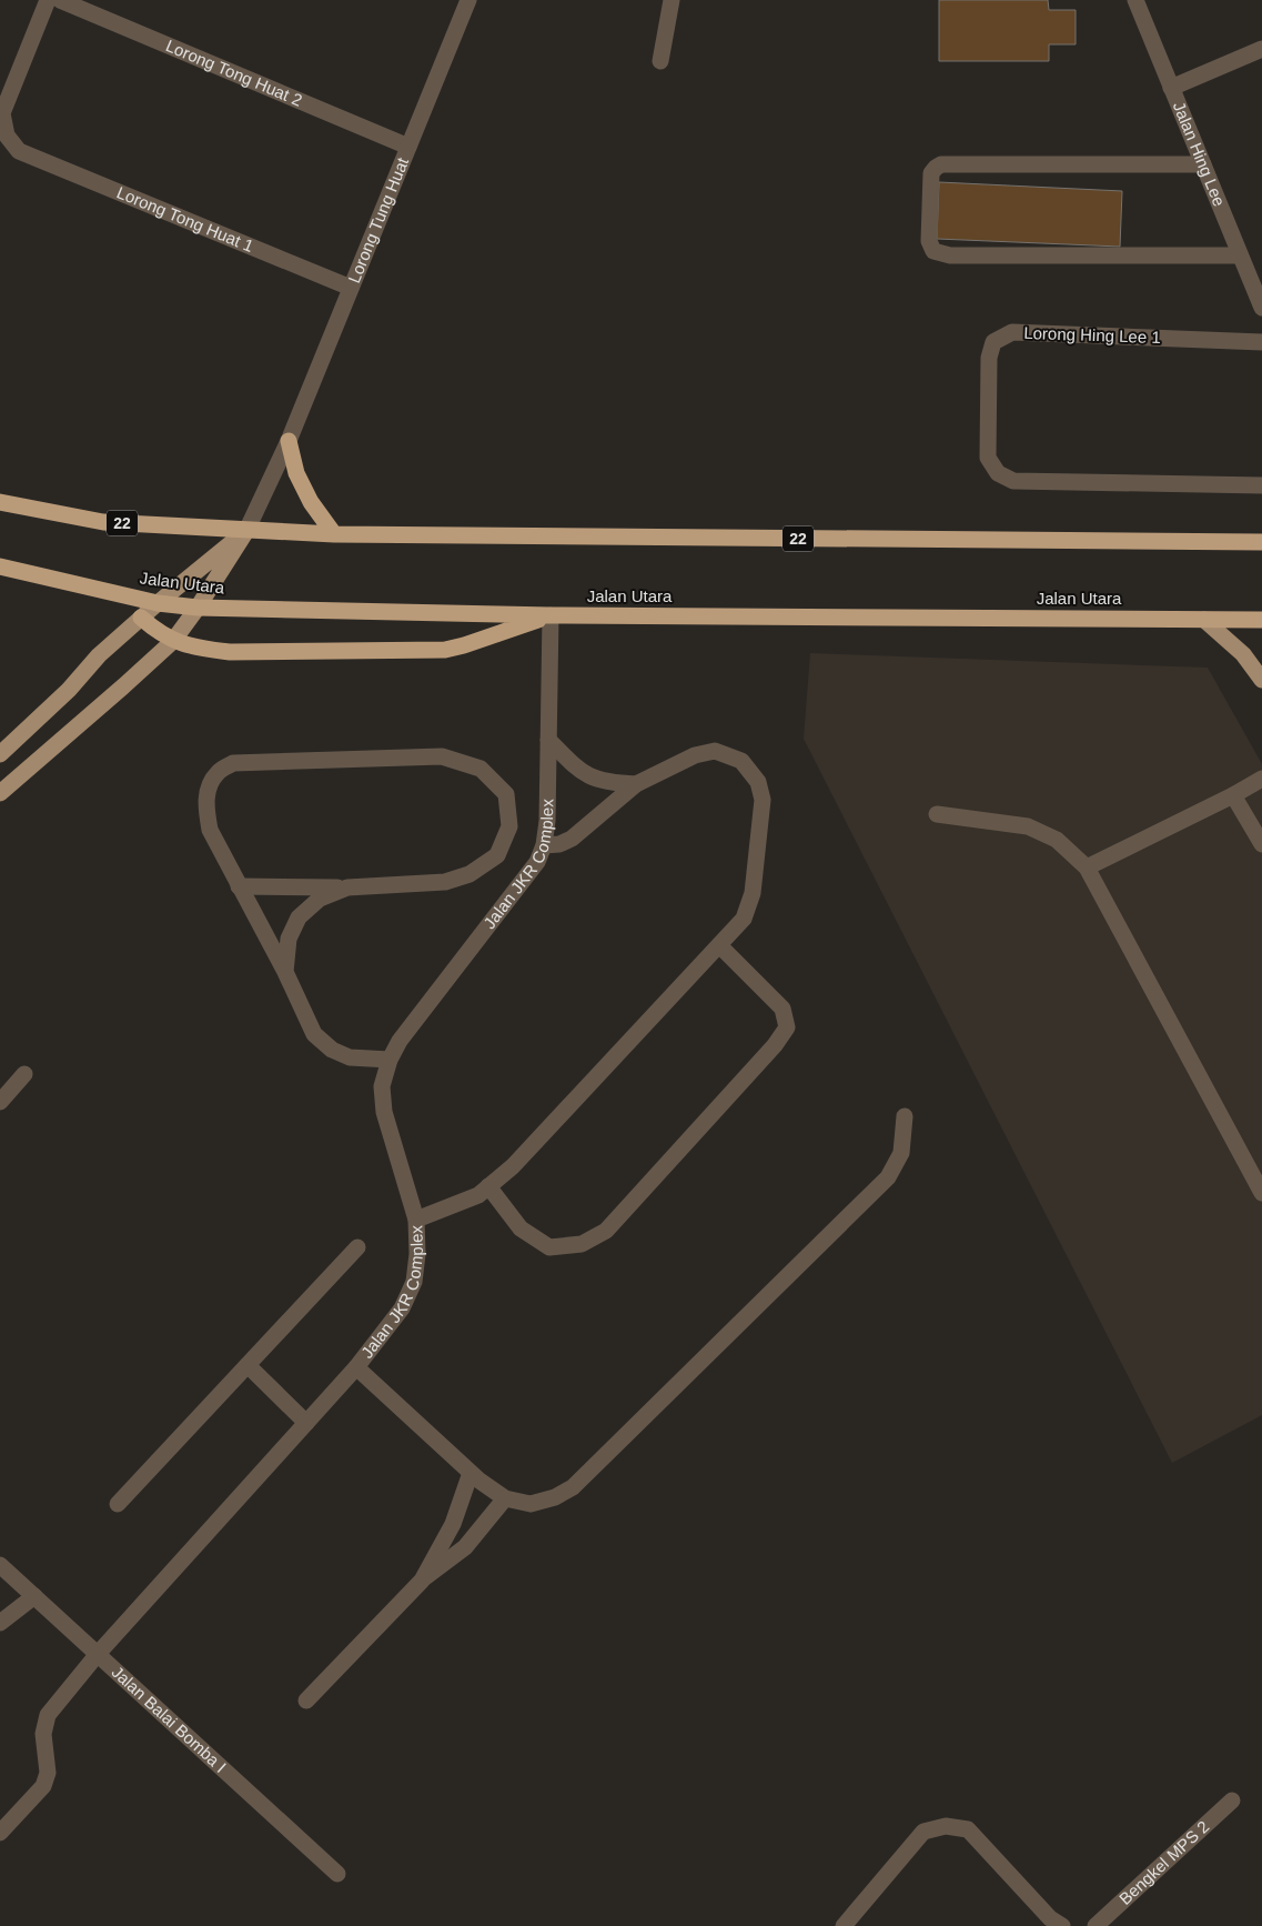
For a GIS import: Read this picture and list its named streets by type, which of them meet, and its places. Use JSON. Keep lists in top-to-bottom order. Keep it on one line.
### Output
{"streets":{"highway":["22","Jalan Utara"],"street":["Lorong Tong Huat 2","Jalan Hing Lee","Lorong Tong Huat 1","Lorong Tung Huat","Lorong Hing Lee 1","Jalan JKR Complex","Jalan Balai Bomba I","Bengkel MPS 2"]},"crossings":[["Lorong Tong Huat 2","Lorong Tung Huat"],["Lorong Tong Huat 1","Lorong Tung Huat"],["Lorong Tung Huat","22"],["Jalan Utara","Jalan JKR Complex"],["Jalan JKR Complex","Jalan Balai Bomba I"]]}
